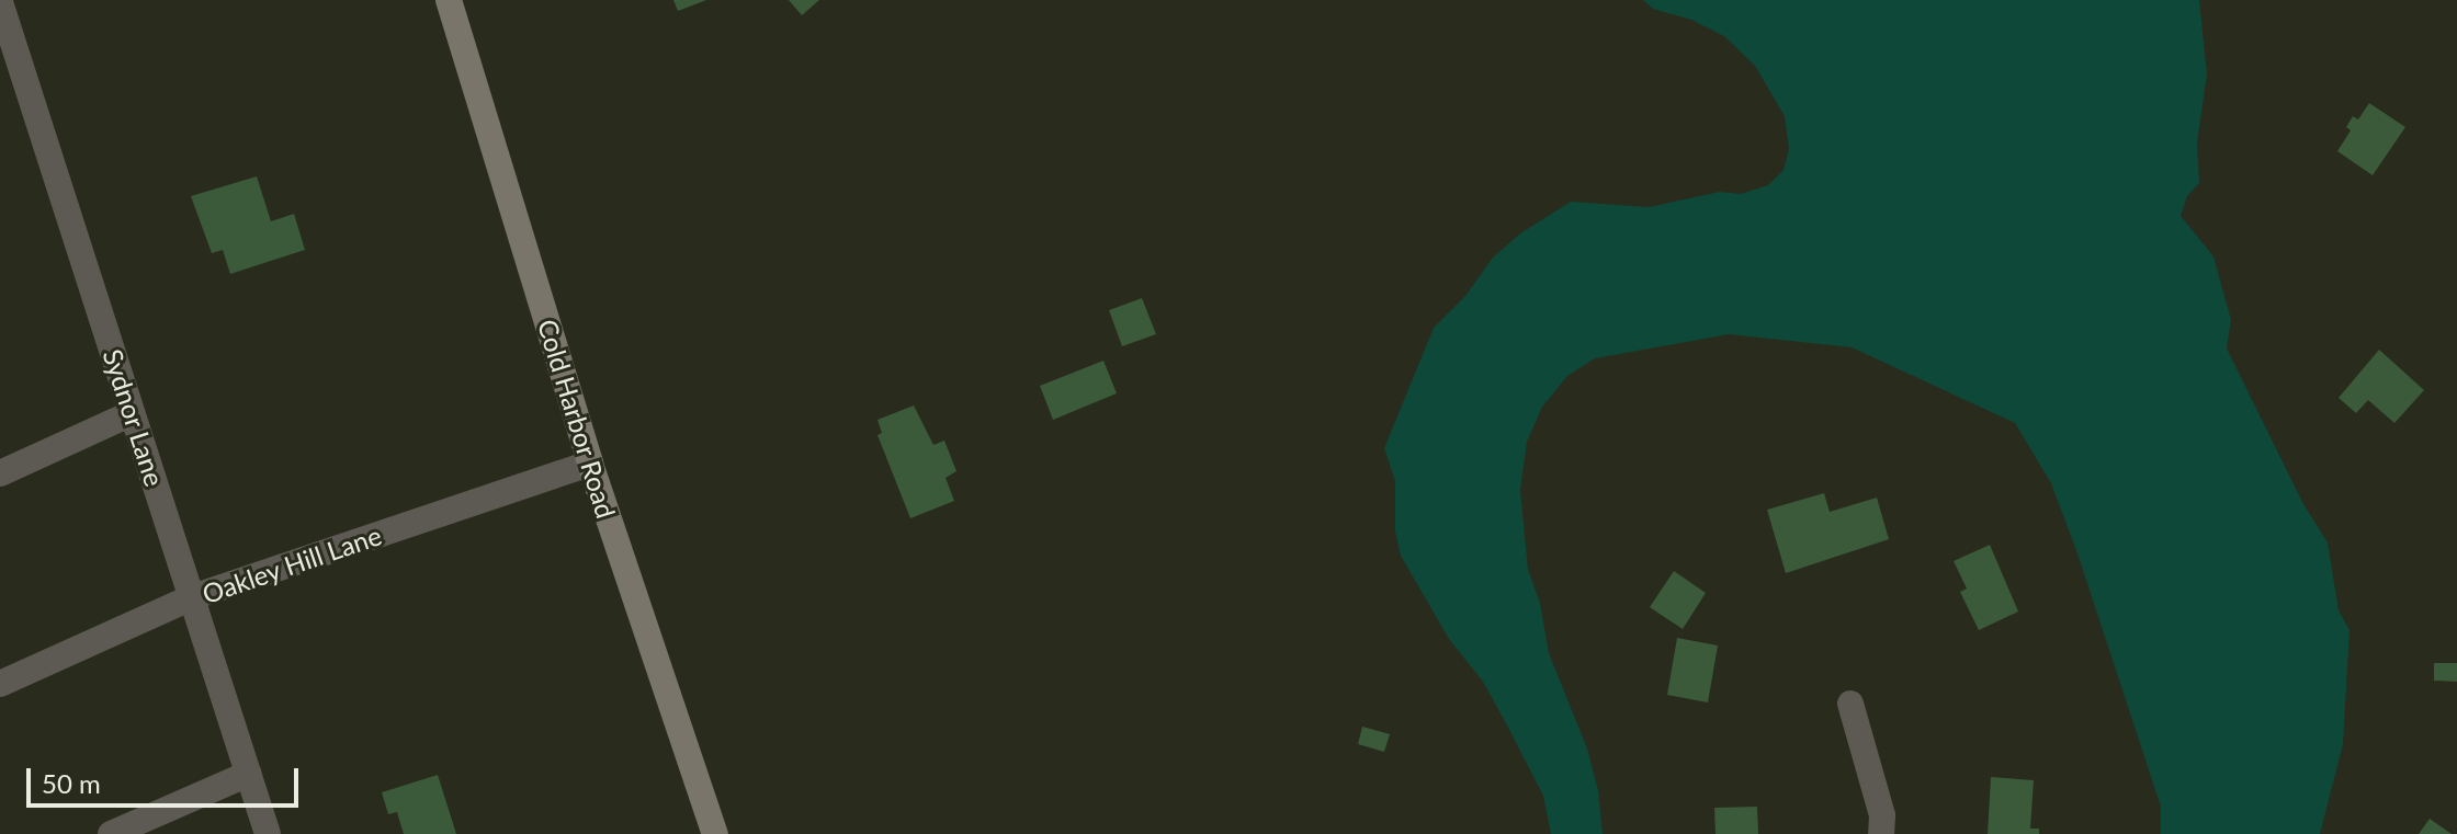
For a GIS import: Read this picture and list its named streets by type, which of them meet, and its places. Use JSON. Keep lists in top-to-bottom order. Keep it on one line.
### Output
{"streets":{"main road":["Cold Harbor Road"],"street":["Sydnor Lane","Oakley Hill Lane"]},"crossings":[["Sydnor Lane","Oakley Hill Lane"],["Cold Harbor Road","Oakley Hill Lane"]],"scale_bar":"50 m"}
